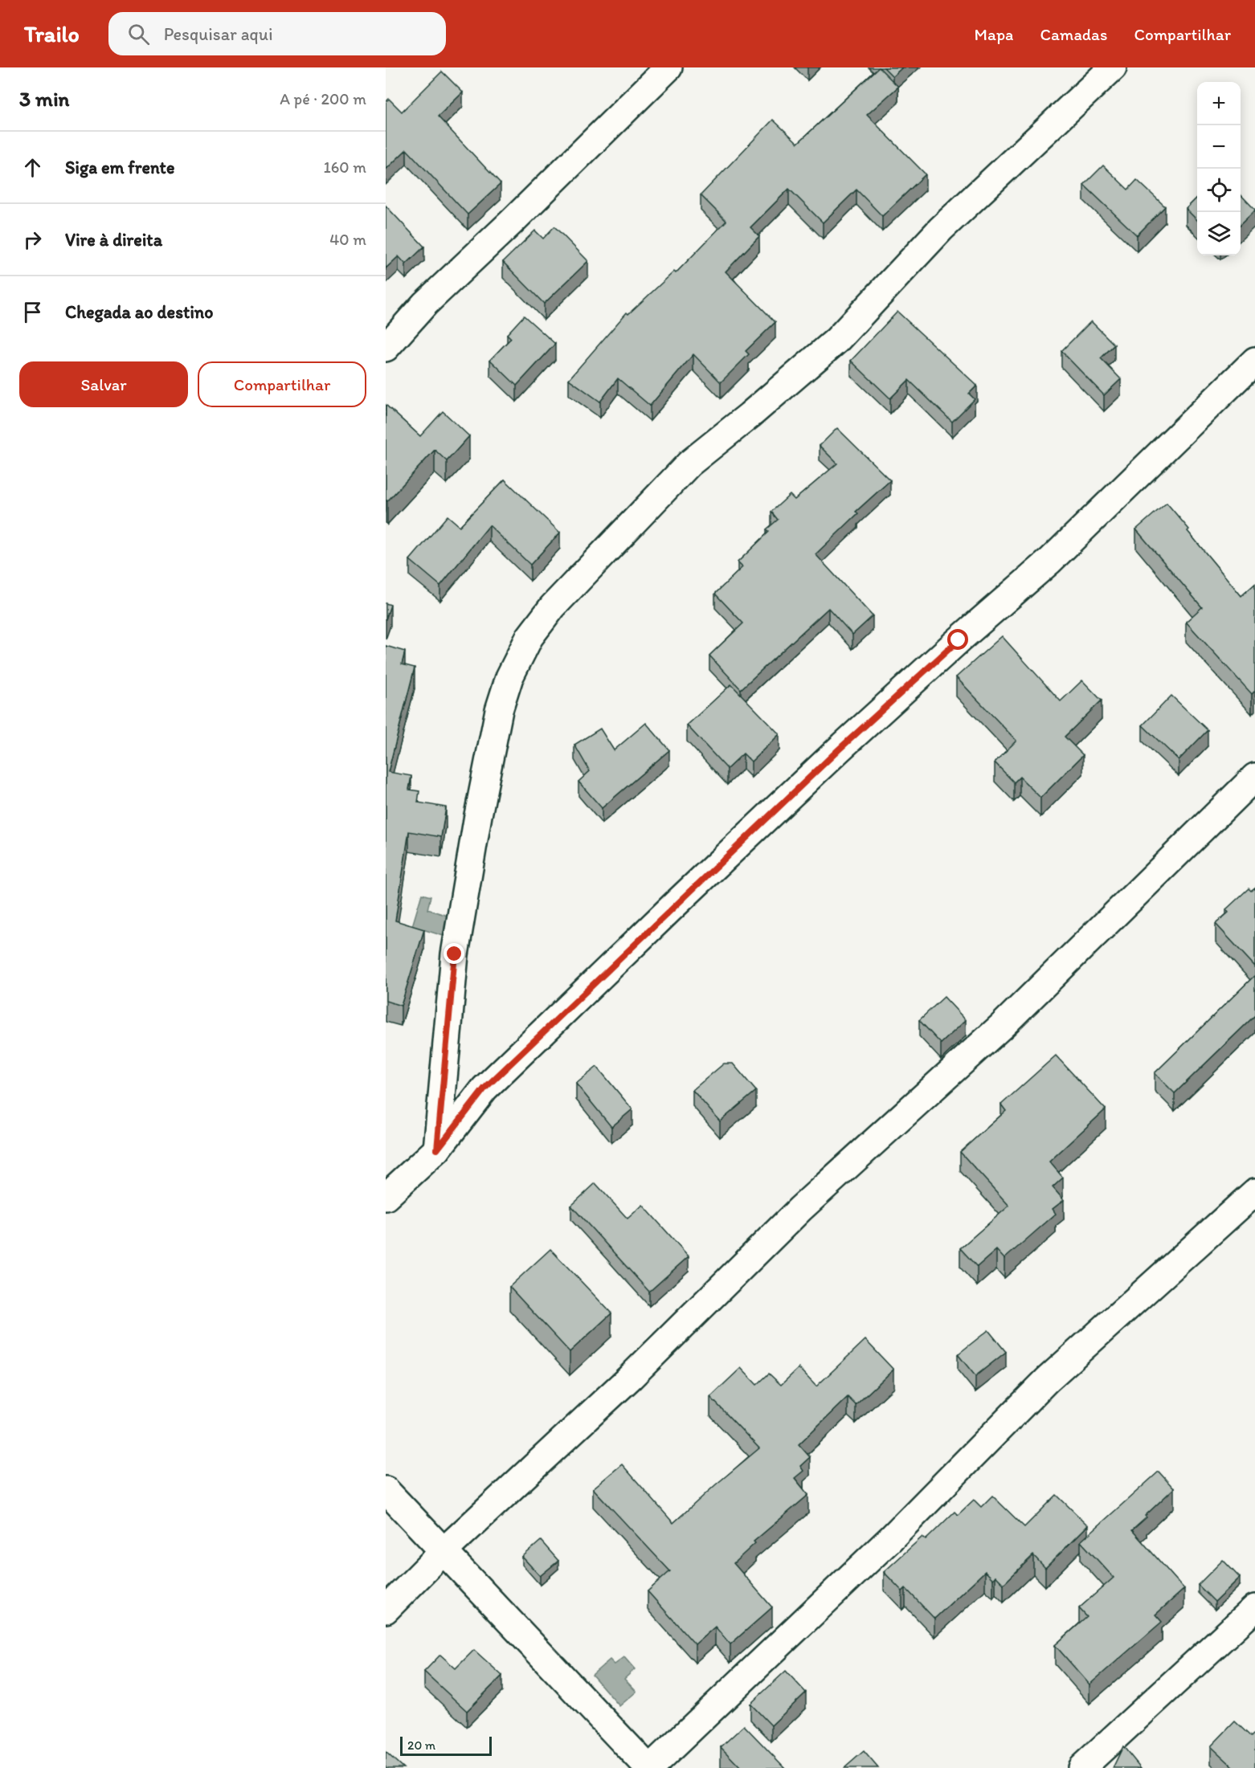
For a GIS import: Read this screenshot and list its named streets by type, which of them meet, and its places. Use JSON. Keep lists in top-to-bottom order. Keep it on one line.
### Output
{"scale_bar":"20 m","page":{"header":"Trailo","search":"Pesquisar aqui","nav":["Mapa","Camadas","Compartilhar"],"heading":["3 min","A pé · 200 m"],"map_buttons":["+","−"],"list":[["Siga em frente","160 m"],["Vire à direita","40 m"],"Chegada ao destino"],"buttons":["Salvar","Compartilhar"],"scale":"20 m"}}
